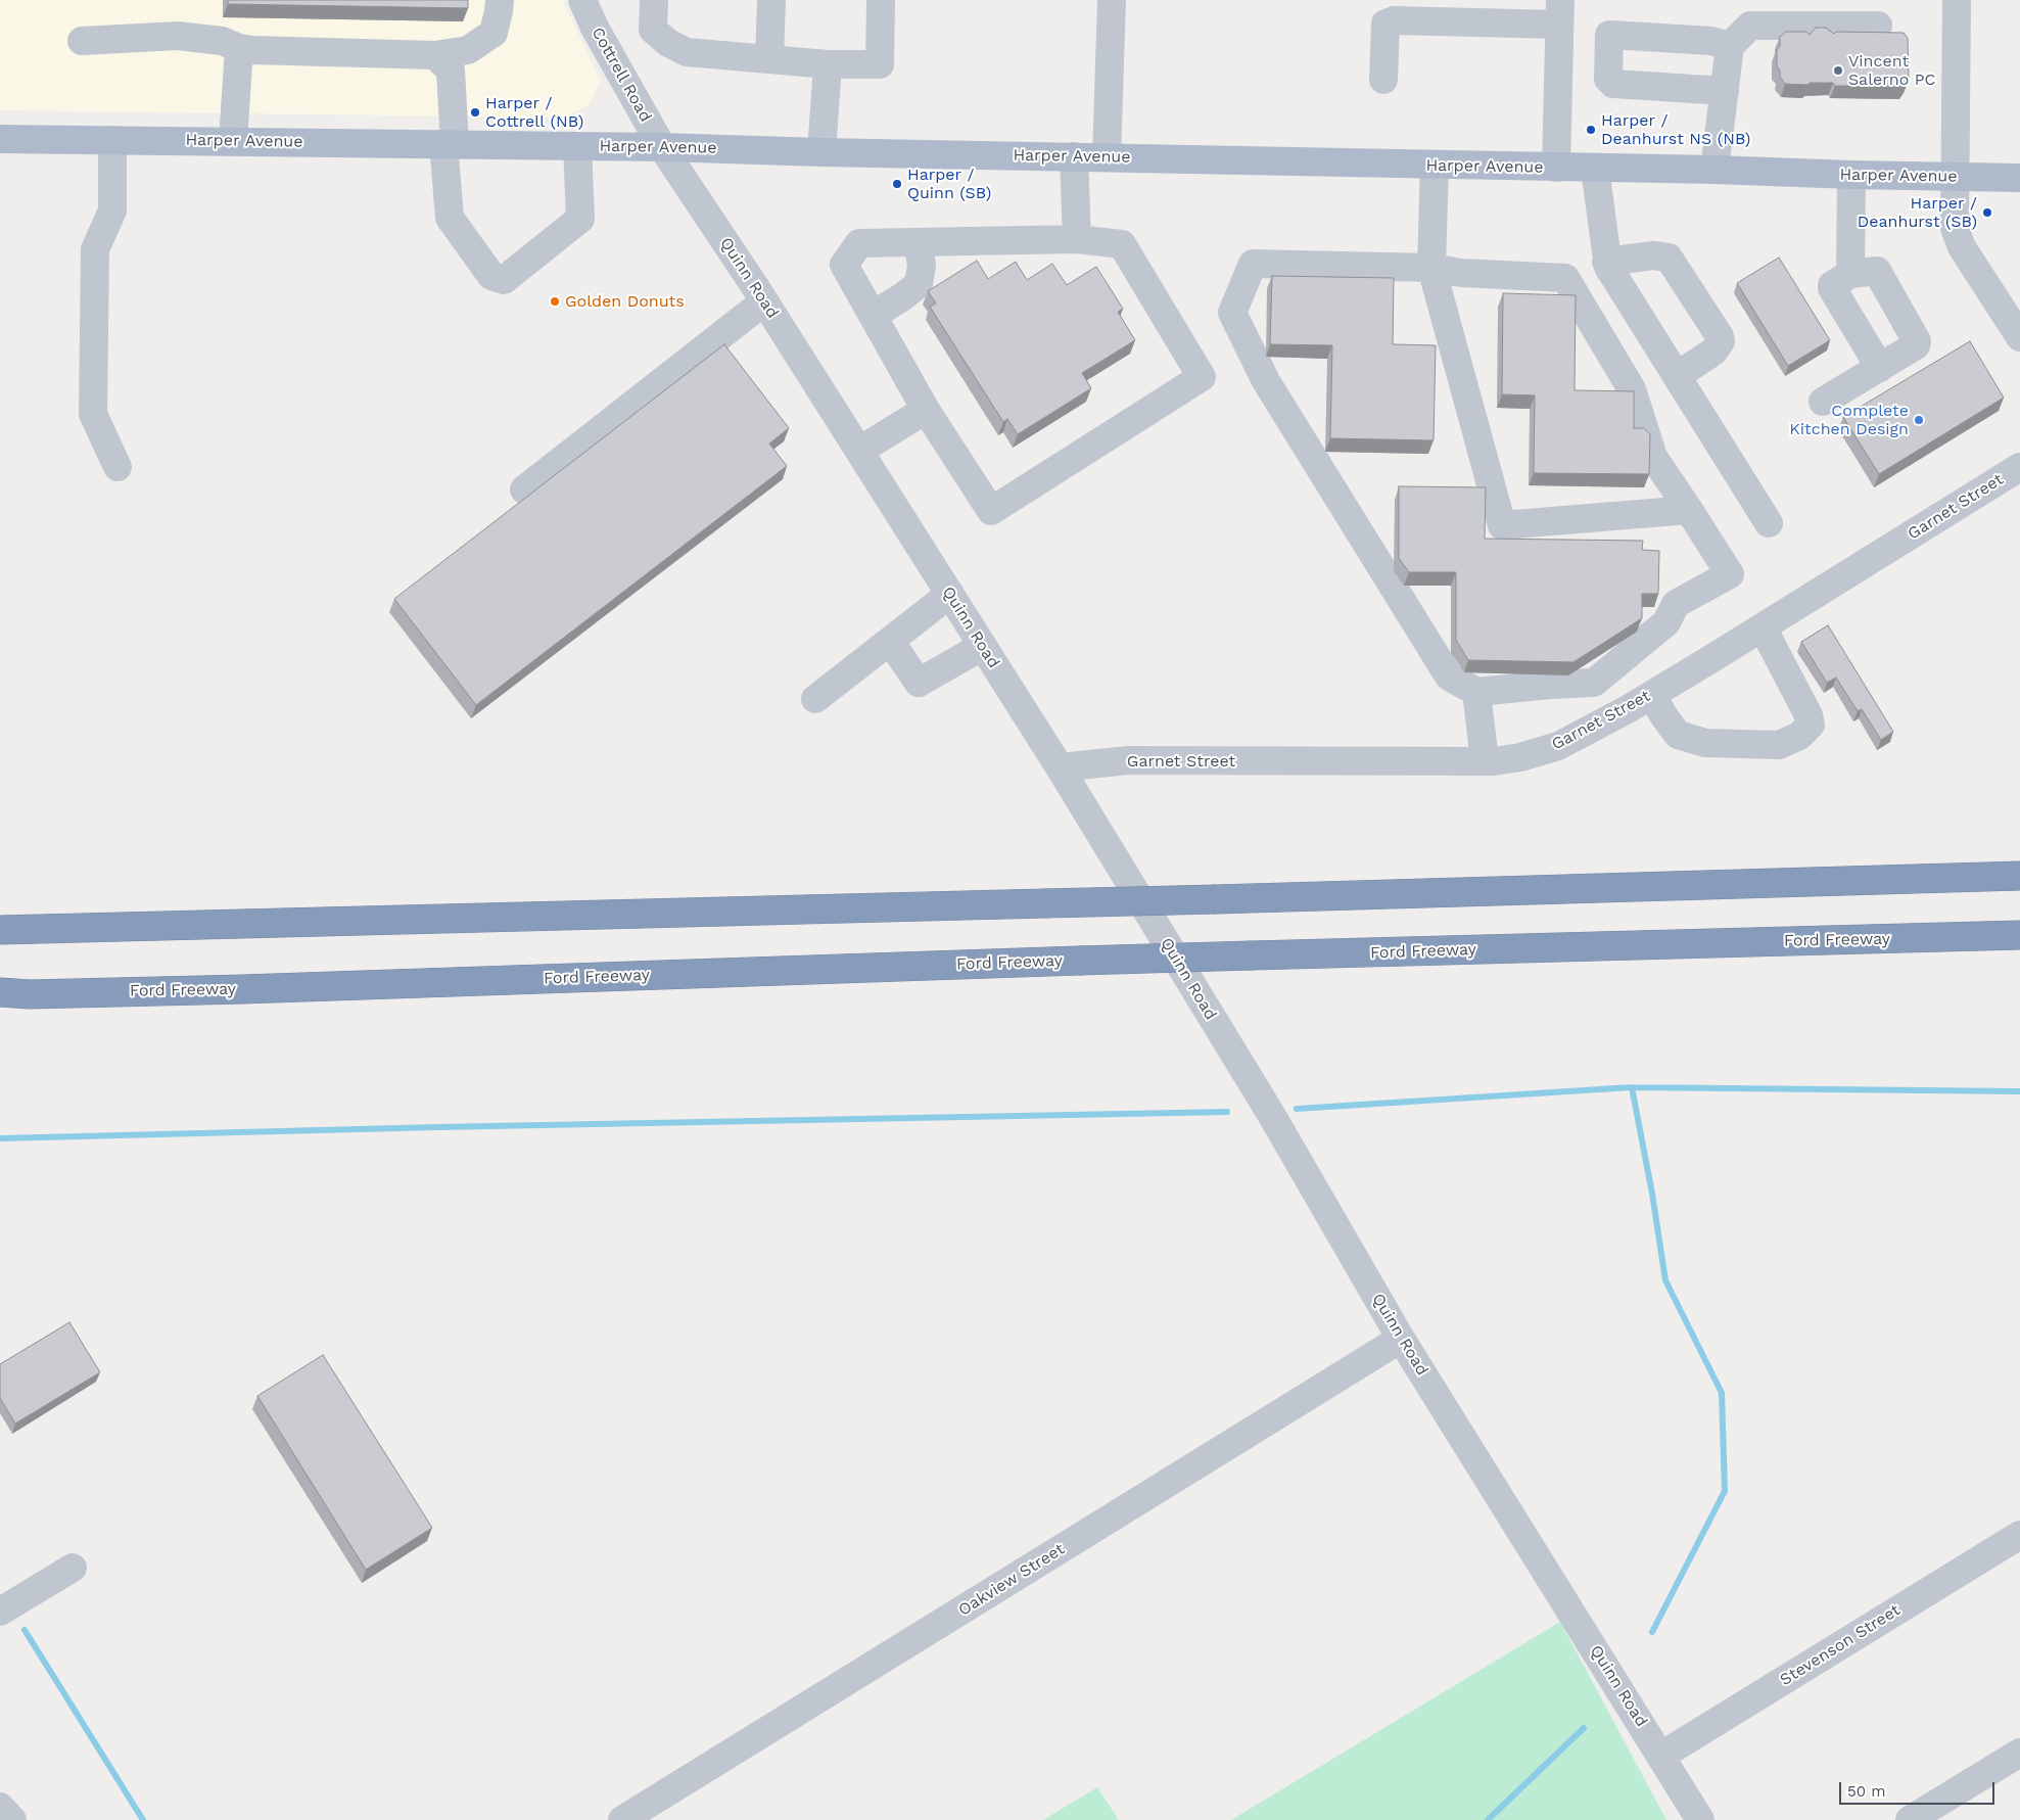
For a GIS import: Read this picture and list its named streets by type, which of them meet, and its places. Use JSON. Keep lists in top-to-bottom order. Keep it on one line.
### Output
{"streets":{"highway":["Ford Freeway"],"main road":["Harper Avenue"],"street":["Cottrell Road","Quinn Road","Garnet Street","Oakview Street","Stevenson Street"]},"crossings":[["Cottrell Road","Harper Avenue"],["Cottrell Road","Quinn Road"],["Harper Avenue","Quinn Road"],["Quinn Road","Garnet Street"],["Quinn Road","Oakview Street"],["Quinn Road","Stevenson Street"]],"places":["Vincent Salerno PC","Harper / Cottrell (NB)","Harper / Deanhurst NS (NB)","Harper / Quinn (SB)","Harper / Deanhurst (SB)","Golden Donuts","Complete Kitchen Design"],"scale_bar":"50 m"}
